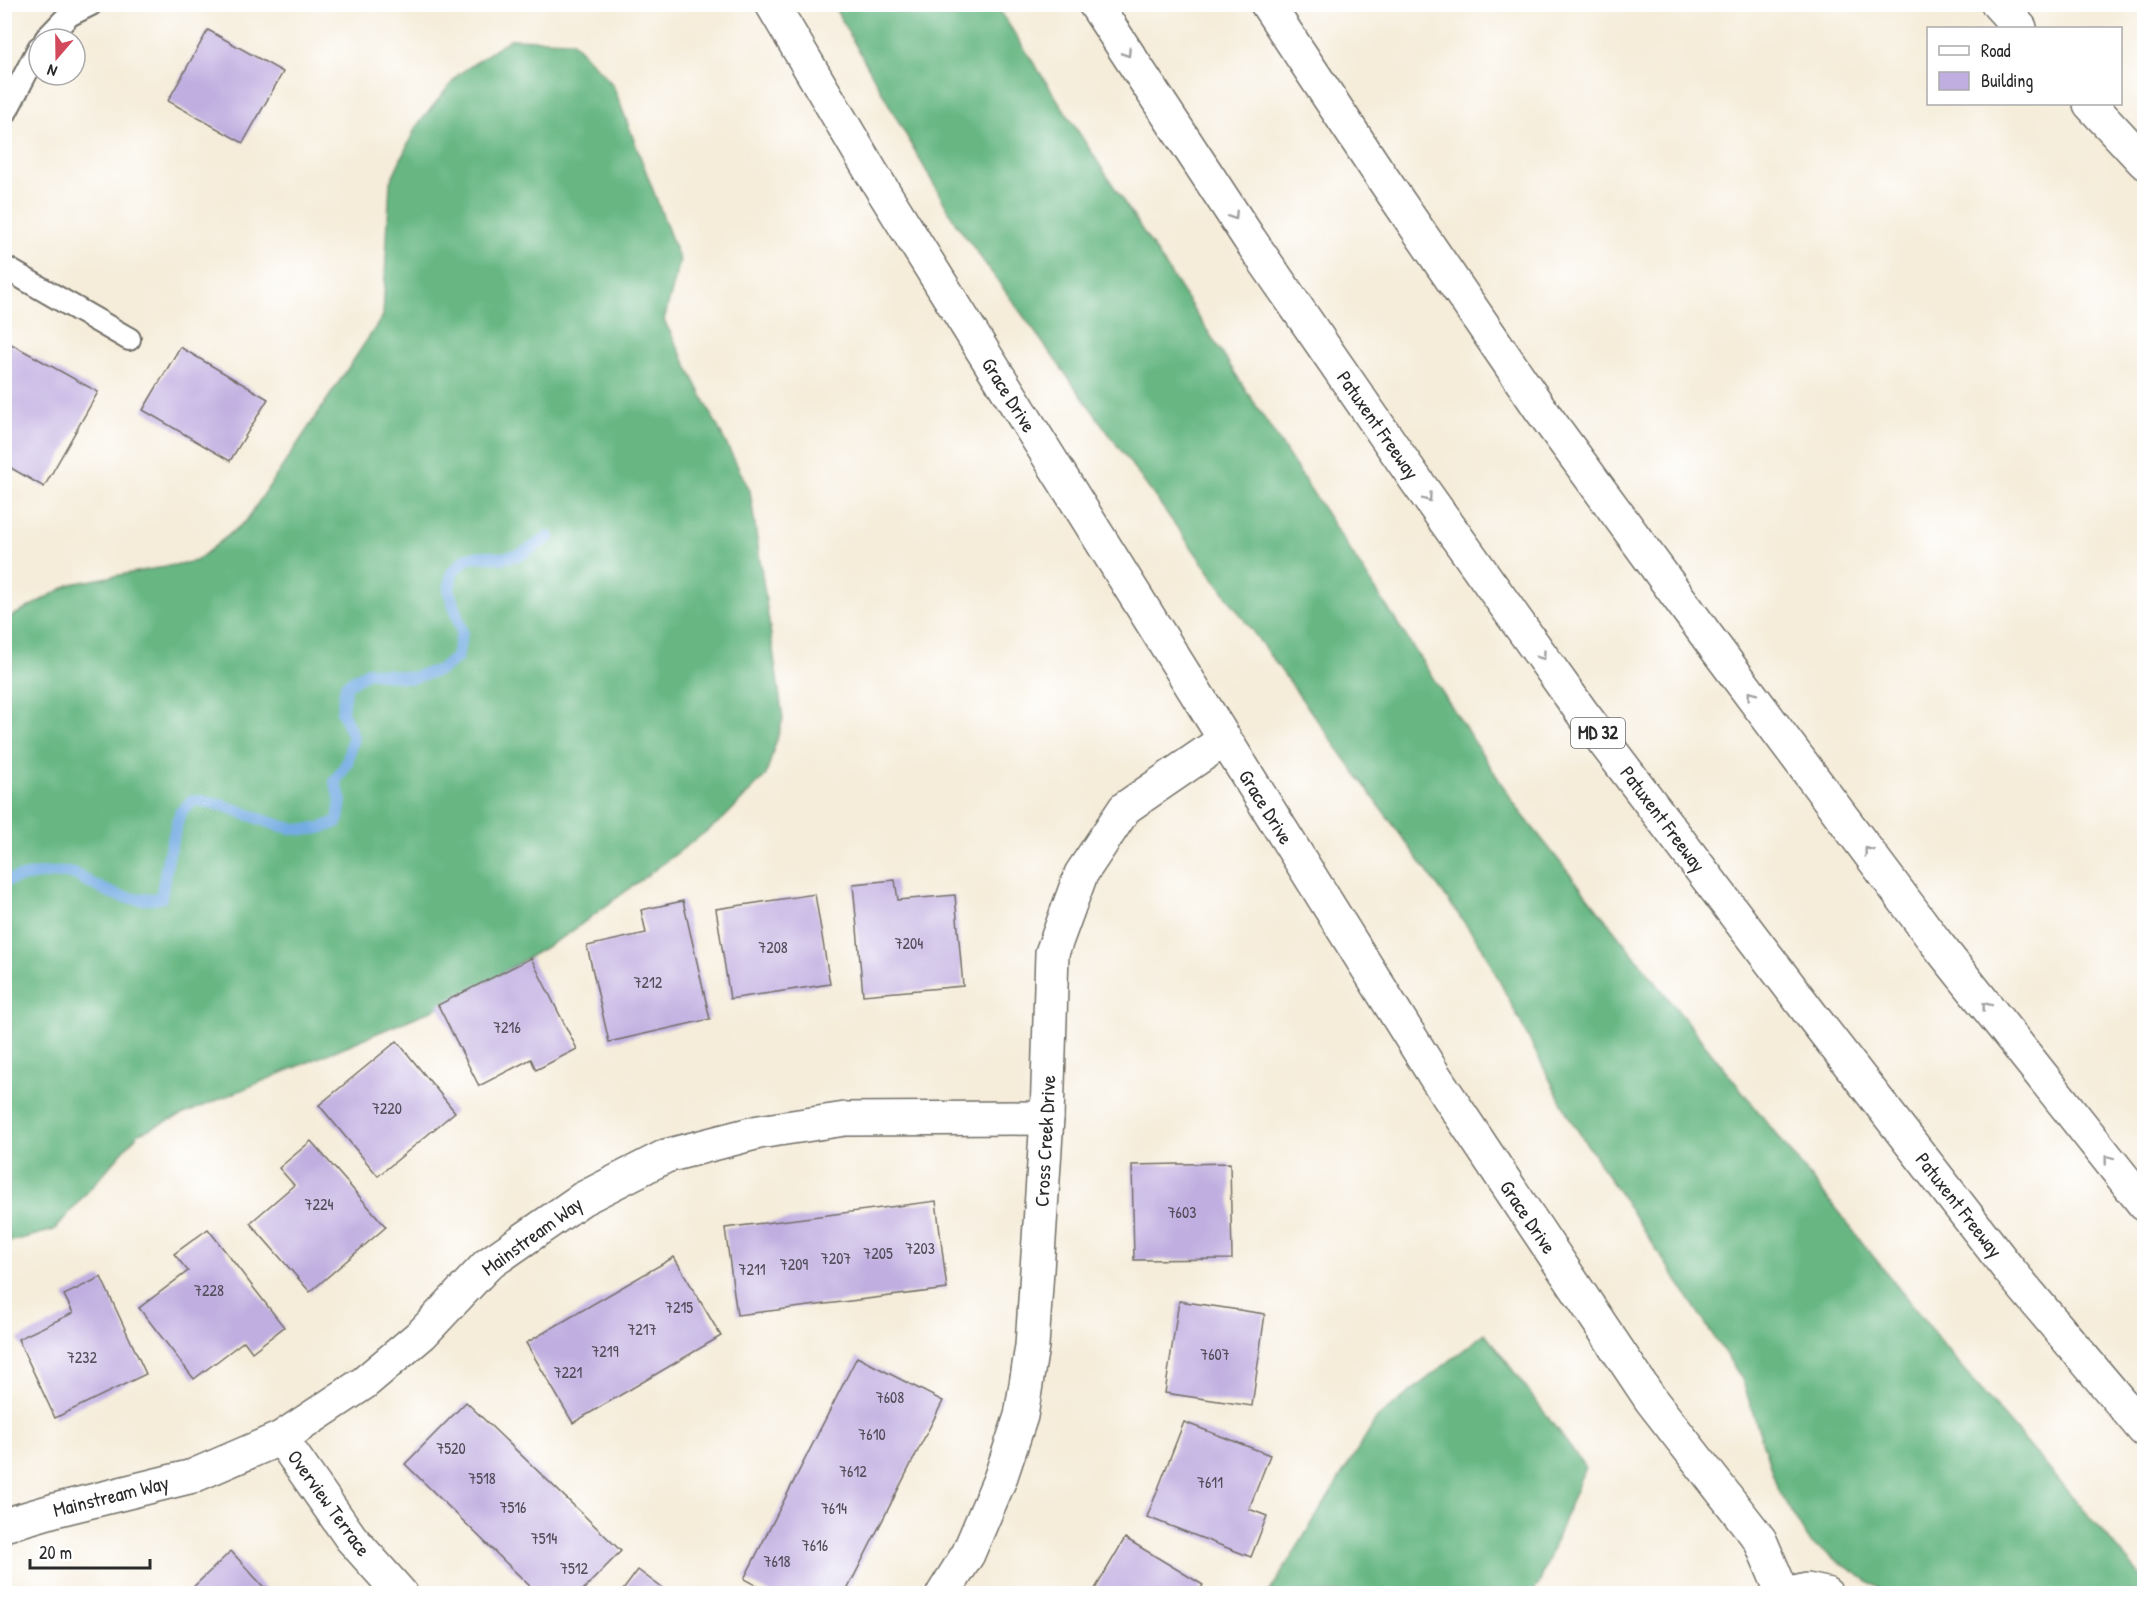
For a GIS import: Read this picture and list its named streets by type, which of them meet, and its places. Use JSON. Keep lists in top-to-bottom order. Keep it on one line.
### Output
{"streets":{"main road":["Grace Drive","Patuxent Freeway","MD 32","Cross Creek Drive","Mainstream Way","Overview Terrace"]},"crossings":[["Grace Drive","Cross Creek Drive"],["Cross Creek Drive","Mainstream Way"],["Mainstream Way","Overview Terrace"]],"house_numbers":["7204","7208","7212","7216","7220","7224","7603","7203","7205","7207","7209","7211","7228","7215","7217","7219","7607","7232","7221","7608","7610","7520","7612","7518","7611","7516","7614","7514","7616","7618","7512"],"legend":["Road","Building"],"scale_bar":"20 m","north":"bottom"}
